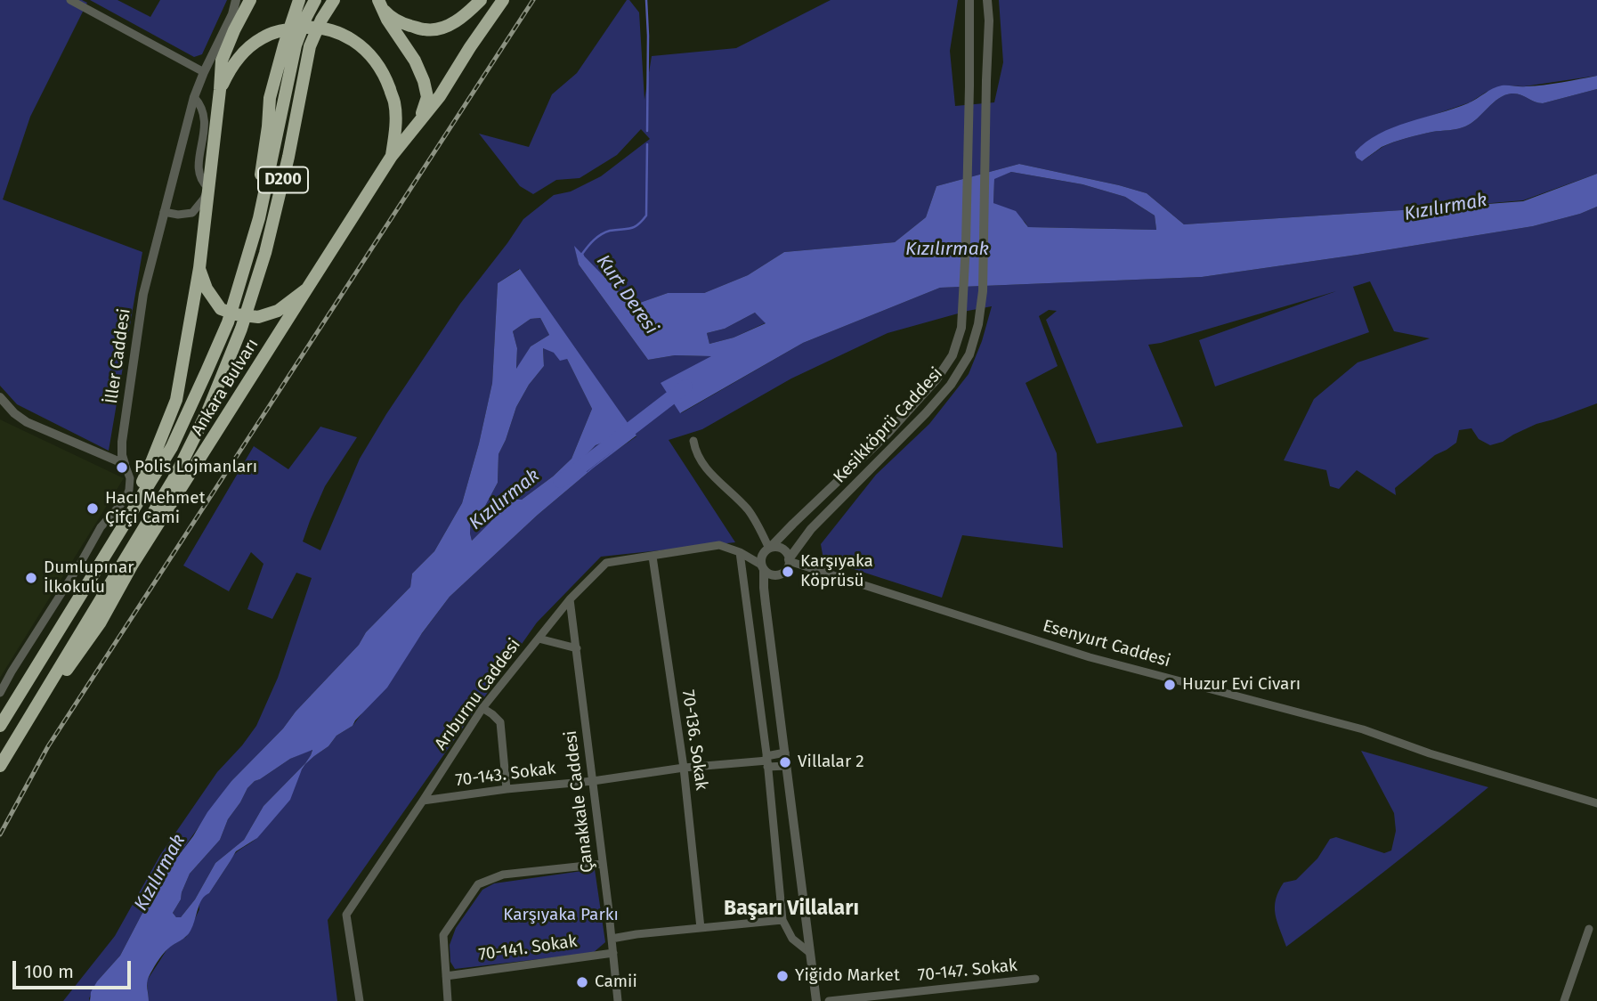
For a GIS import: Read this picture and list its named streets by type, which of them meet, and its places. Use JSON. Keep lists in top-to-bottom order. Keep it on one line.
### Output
{"streets":{"highway":["D200","Ankara Bulvarı"],"street":["İller Caddesi","Kesikköprü Caddesi","Esenyurt Caddesi","Arıburnu Caddesi","70-136. Sokak","70-143. Sokak","Çanakkale Caddesi","70-141. Sokak","70-147. Sokak"]},"crossings":[["Kesikköprü Caddesi","Esenyurt Caddesi"],["Kesikköprü Caddesi","Arıburnu Caddesi"],["Esenyurt Caddesi","Arıburnu Caddesi"],["Arıburnu Caddesi","70-136. Sokak"],["Arıburnu Caddesi","70-143. Sokak"],["Arıburnu Caddesi","Çanakkale Caddesi"],["70-136. Sokak","70-143. Sokak"],["70-143. Sokak","Çanakkale Caddesi"],["Çanakkale Caddesi","70-141. Sokak"]],"districts":["Başarı Villaları"],"water":["Kızılırmak","Kurt Deresi"],"parks":["Karşıyaka Parkı"],"places":["Polis Lojmanları","Hacı Mehmet Çifçi Cami","Karşıyaka Köprüsü","Dumlupınar İlkokulu","Huzur Evi Civarı","Villalar 2","Yiğido Market","Camii"],"scale_bar":"100 m"}
